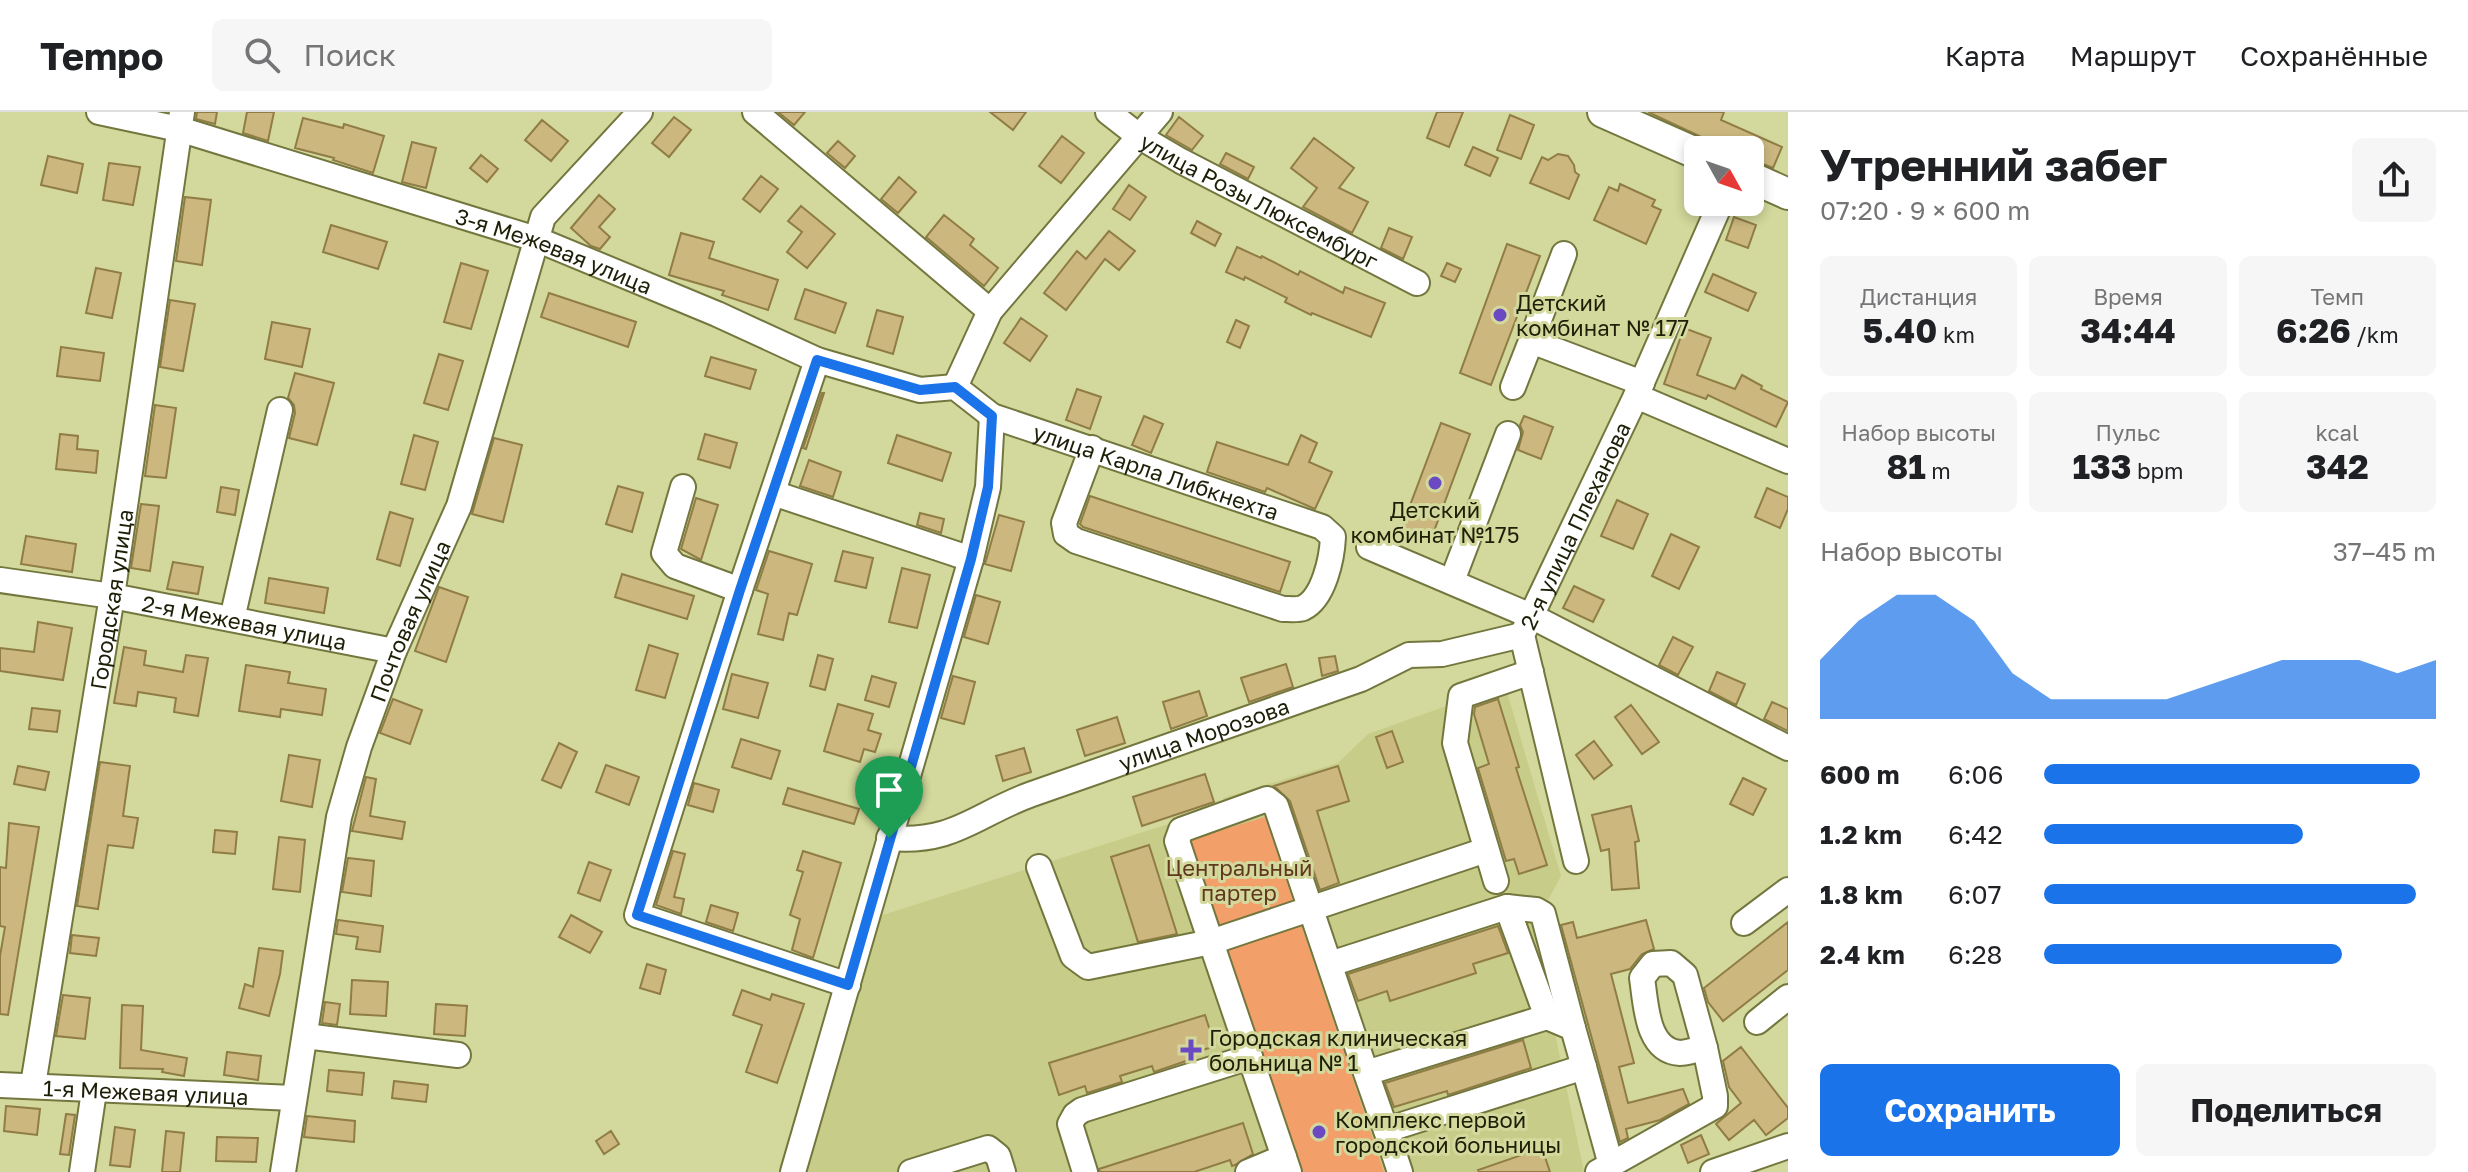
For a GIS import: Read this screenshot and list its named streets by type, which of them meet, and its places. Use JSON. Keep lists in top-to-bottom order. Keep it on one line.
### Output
{"streets":{"street":["улица Розы Люксембург","3-я Межевая улица","улица Карла Либкнехта","2-я улица Плеханова","Городская улица","Почтовая улица","2-я Межевая улица","улица Морозова","1-я Межевая улица"]},"crossings":[["3-я Межевая улица","Городская улица"],["3-я Межевая улица","Почтовая улица"],["2-я улица Плеханова","улица Морозова"],["Городская улица","2-я Межевая улица"],["Городская улица","1-я Межевая улица"],["Почтовая улица","2-я Межевая улица"],["Почтовая улица","1-я Межевая улица"]],"parks":["Центральный партер"],"places":{"other":["Детский комбинат № 177","Детский комбинат №175","Комплекс первой городской больницы"],"health":["Городская клиническая больница № 1"]},"north":"bottom right","page":{"header":"Tempo","search":"Поиск","nav":["Карта","Маршрут","Сохранённые"],"heading":["Утренний забег","07:20 · 9 × 600 m"],"stats":[["Дистанция","5.40 km"],["Время","34:44"],["Темп","6:26 /km"],["Набор высоты","81 m"],["Пульс","133 bpm"],["kcal","342"]],"chart":["Набор высоты","37–45 m"],"list":[{"name":"600 m","note":"6:06"},{"name":"1.2 km","note":"6:42"},{"name":"1.8 km","note":"6:07"},{"name":"2.4 km","note":"6:28"}],"buttons":["Сохранить","Поделиться"]}}
